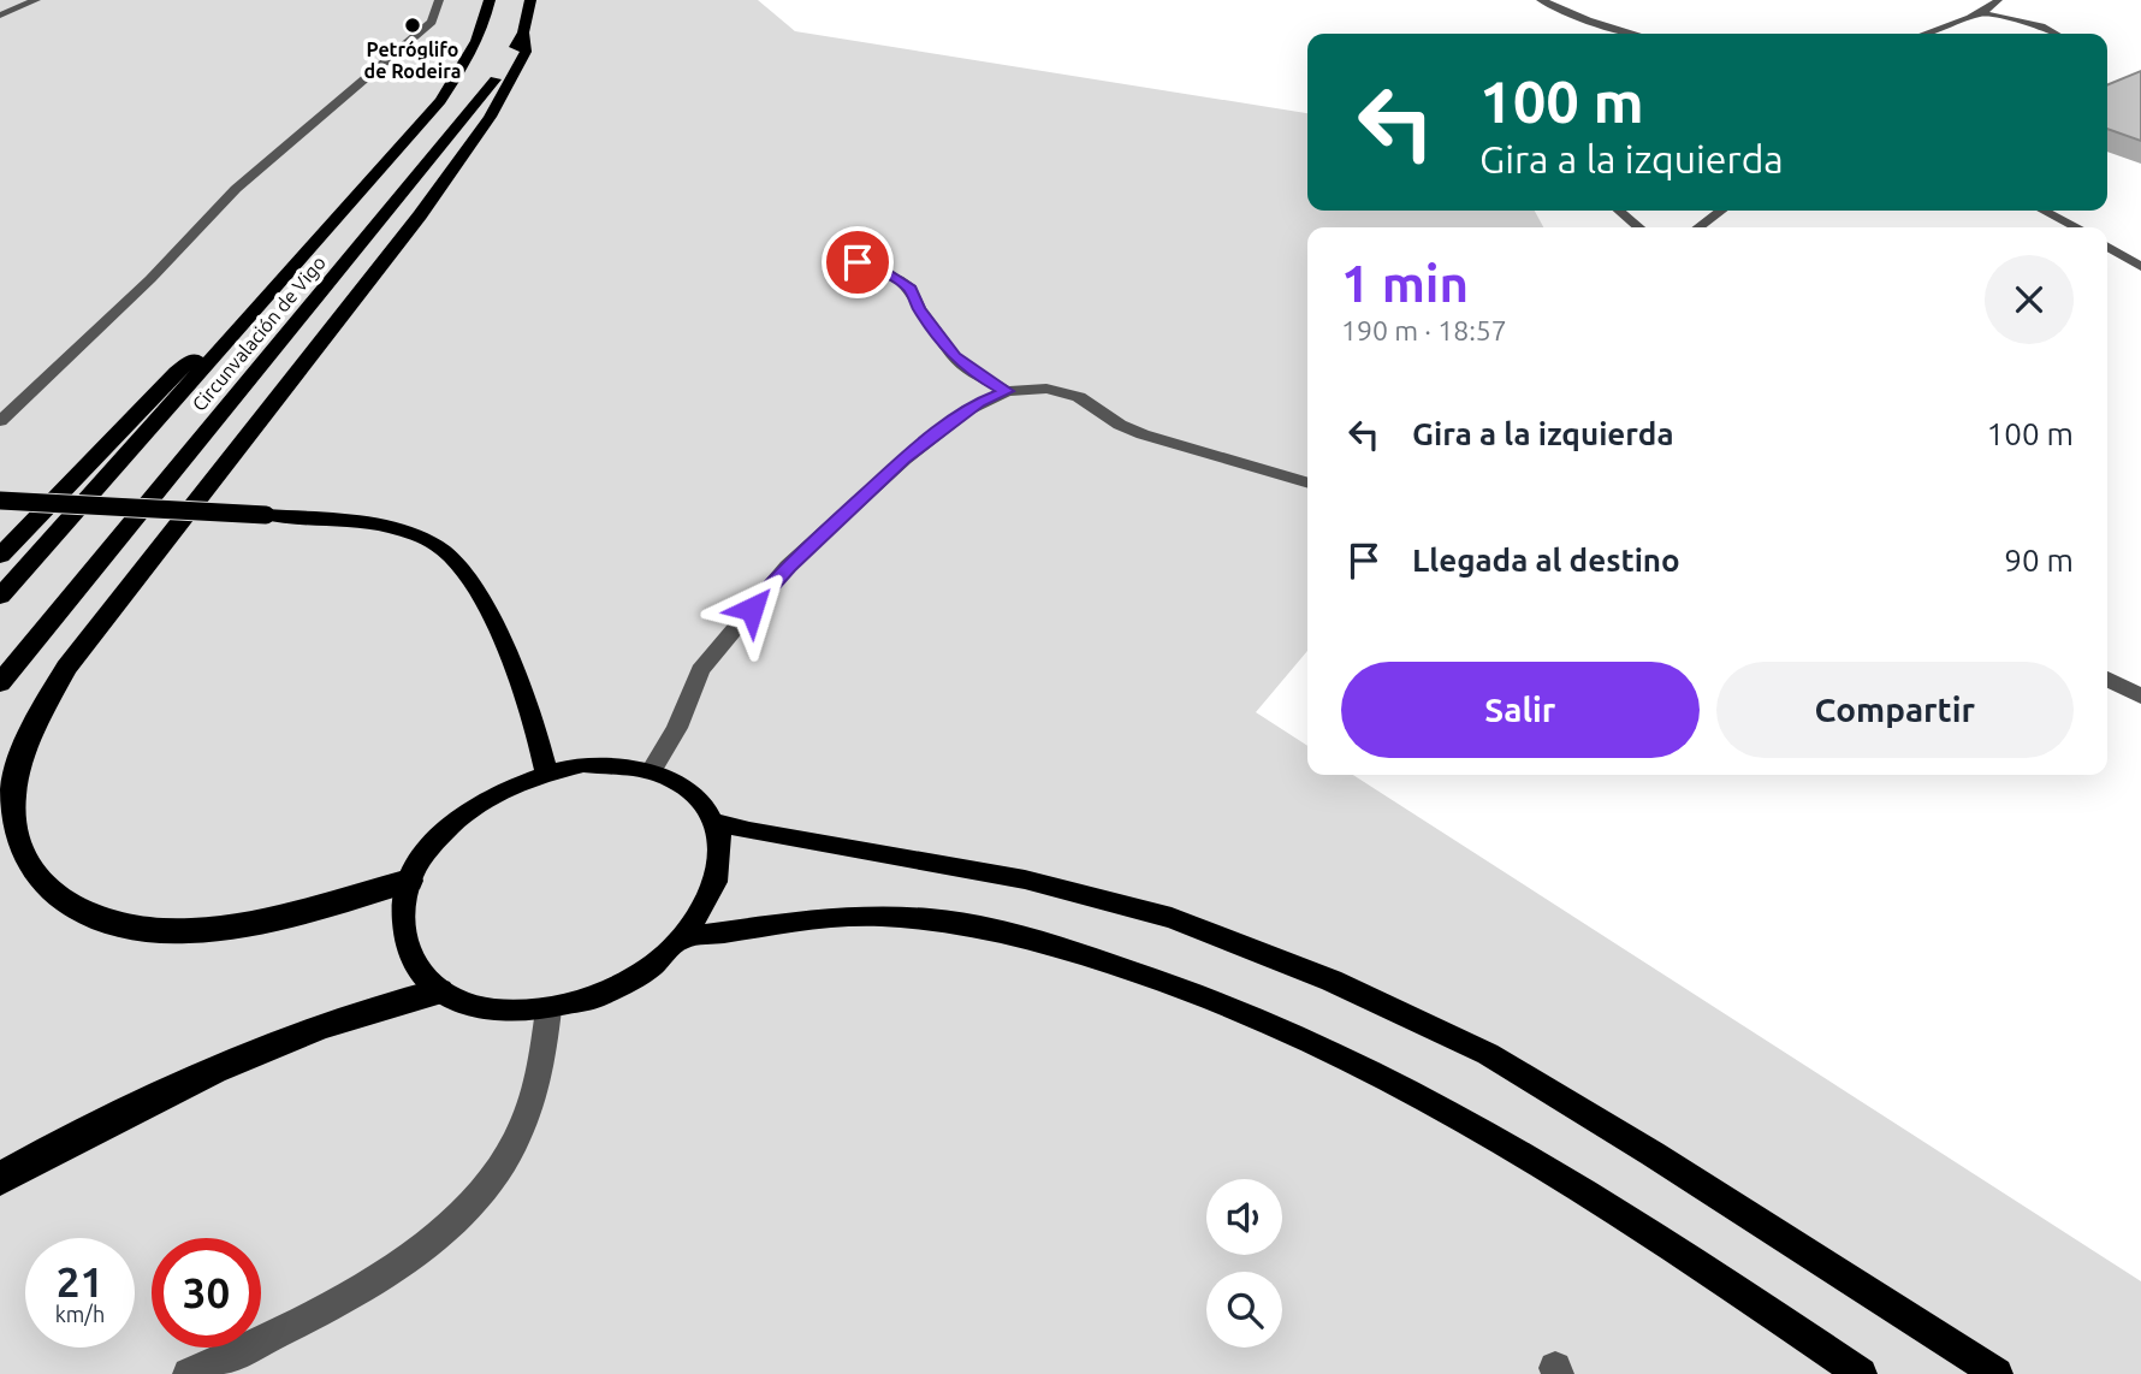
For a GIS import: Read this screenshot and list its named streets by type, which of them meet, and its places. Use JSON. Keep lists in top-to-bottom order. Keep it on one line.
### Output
{"streets":{"highway":["Circunvalación de Vigo"]},"places":["Petróglifo de Rodeira"],"page":{"turn":["100 m","Gira a la izquierda"],"heading":["1 min","190 m · 18:57"],"list":[{"name":"Gira a la izquierda","value":"100 m"},{"name":"Llegada al destino","value":"90 m"}],"buttons":["Salir","Compartir"],"speed":"21 km/h","limit":"30"}}
